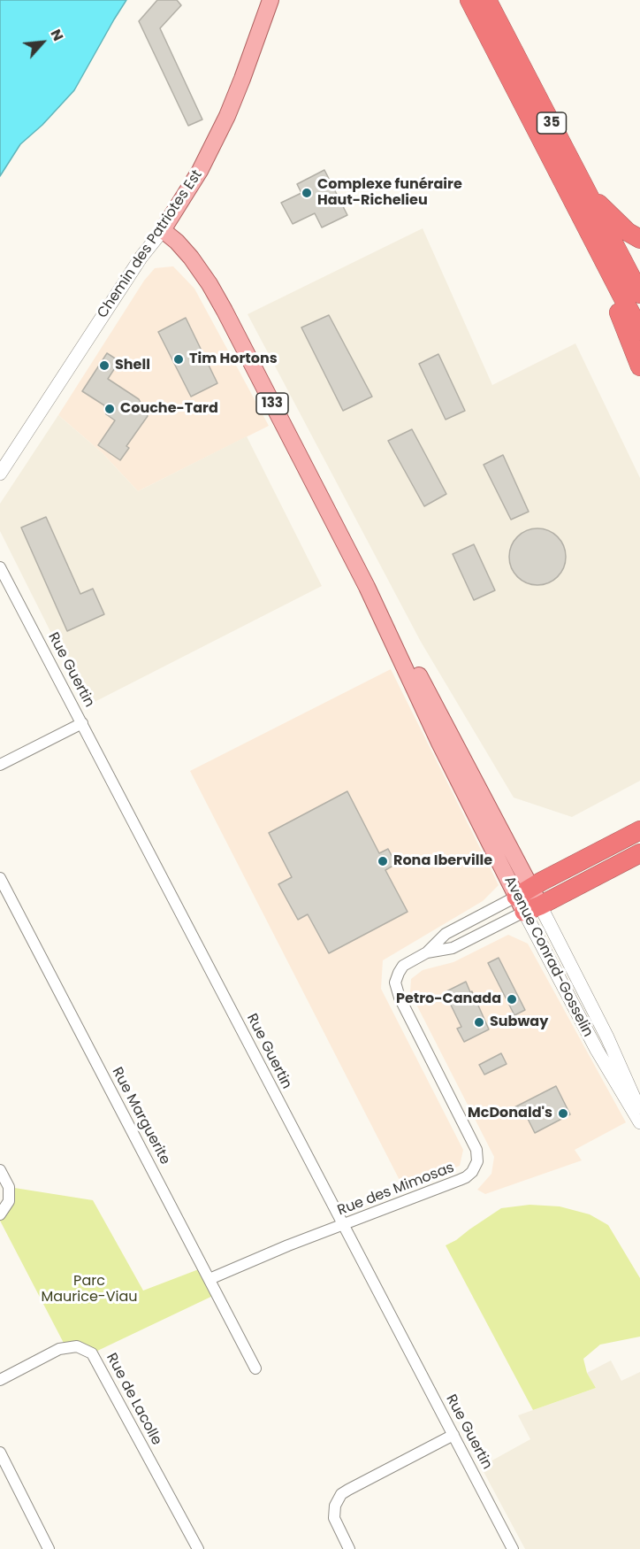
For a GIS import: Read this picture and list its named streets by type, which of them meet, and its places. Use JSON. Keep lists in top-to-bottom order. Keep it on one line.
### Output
{"streets":{"highway":["35"],"main road":["Chemin des Patriotes Est","133","Avenue Conrad-Gosselin"],"street":["Rue Guertin","Rue Marguerite","Rue des Mimosas","Rue de Lacolle"]},"crossings":[["Chemin des Patriotes Est","Avenue Conrad-Gosselin"],["Rue Guertin","Rue des Mimosas"],["Avenue Conrad-Gosselin","Rue des Mimosas"],["Rue Marguerite","Rue des Mimosas"]],"parks":["Parc Maurice-Viau"],"places":["Complexe funéraire Haut-Richelieu","Tim Hortons","Shell","Couche-Tard","Rona Iberville","Petro-Canada","Subway","McDonald's"],"north":"top right"}
